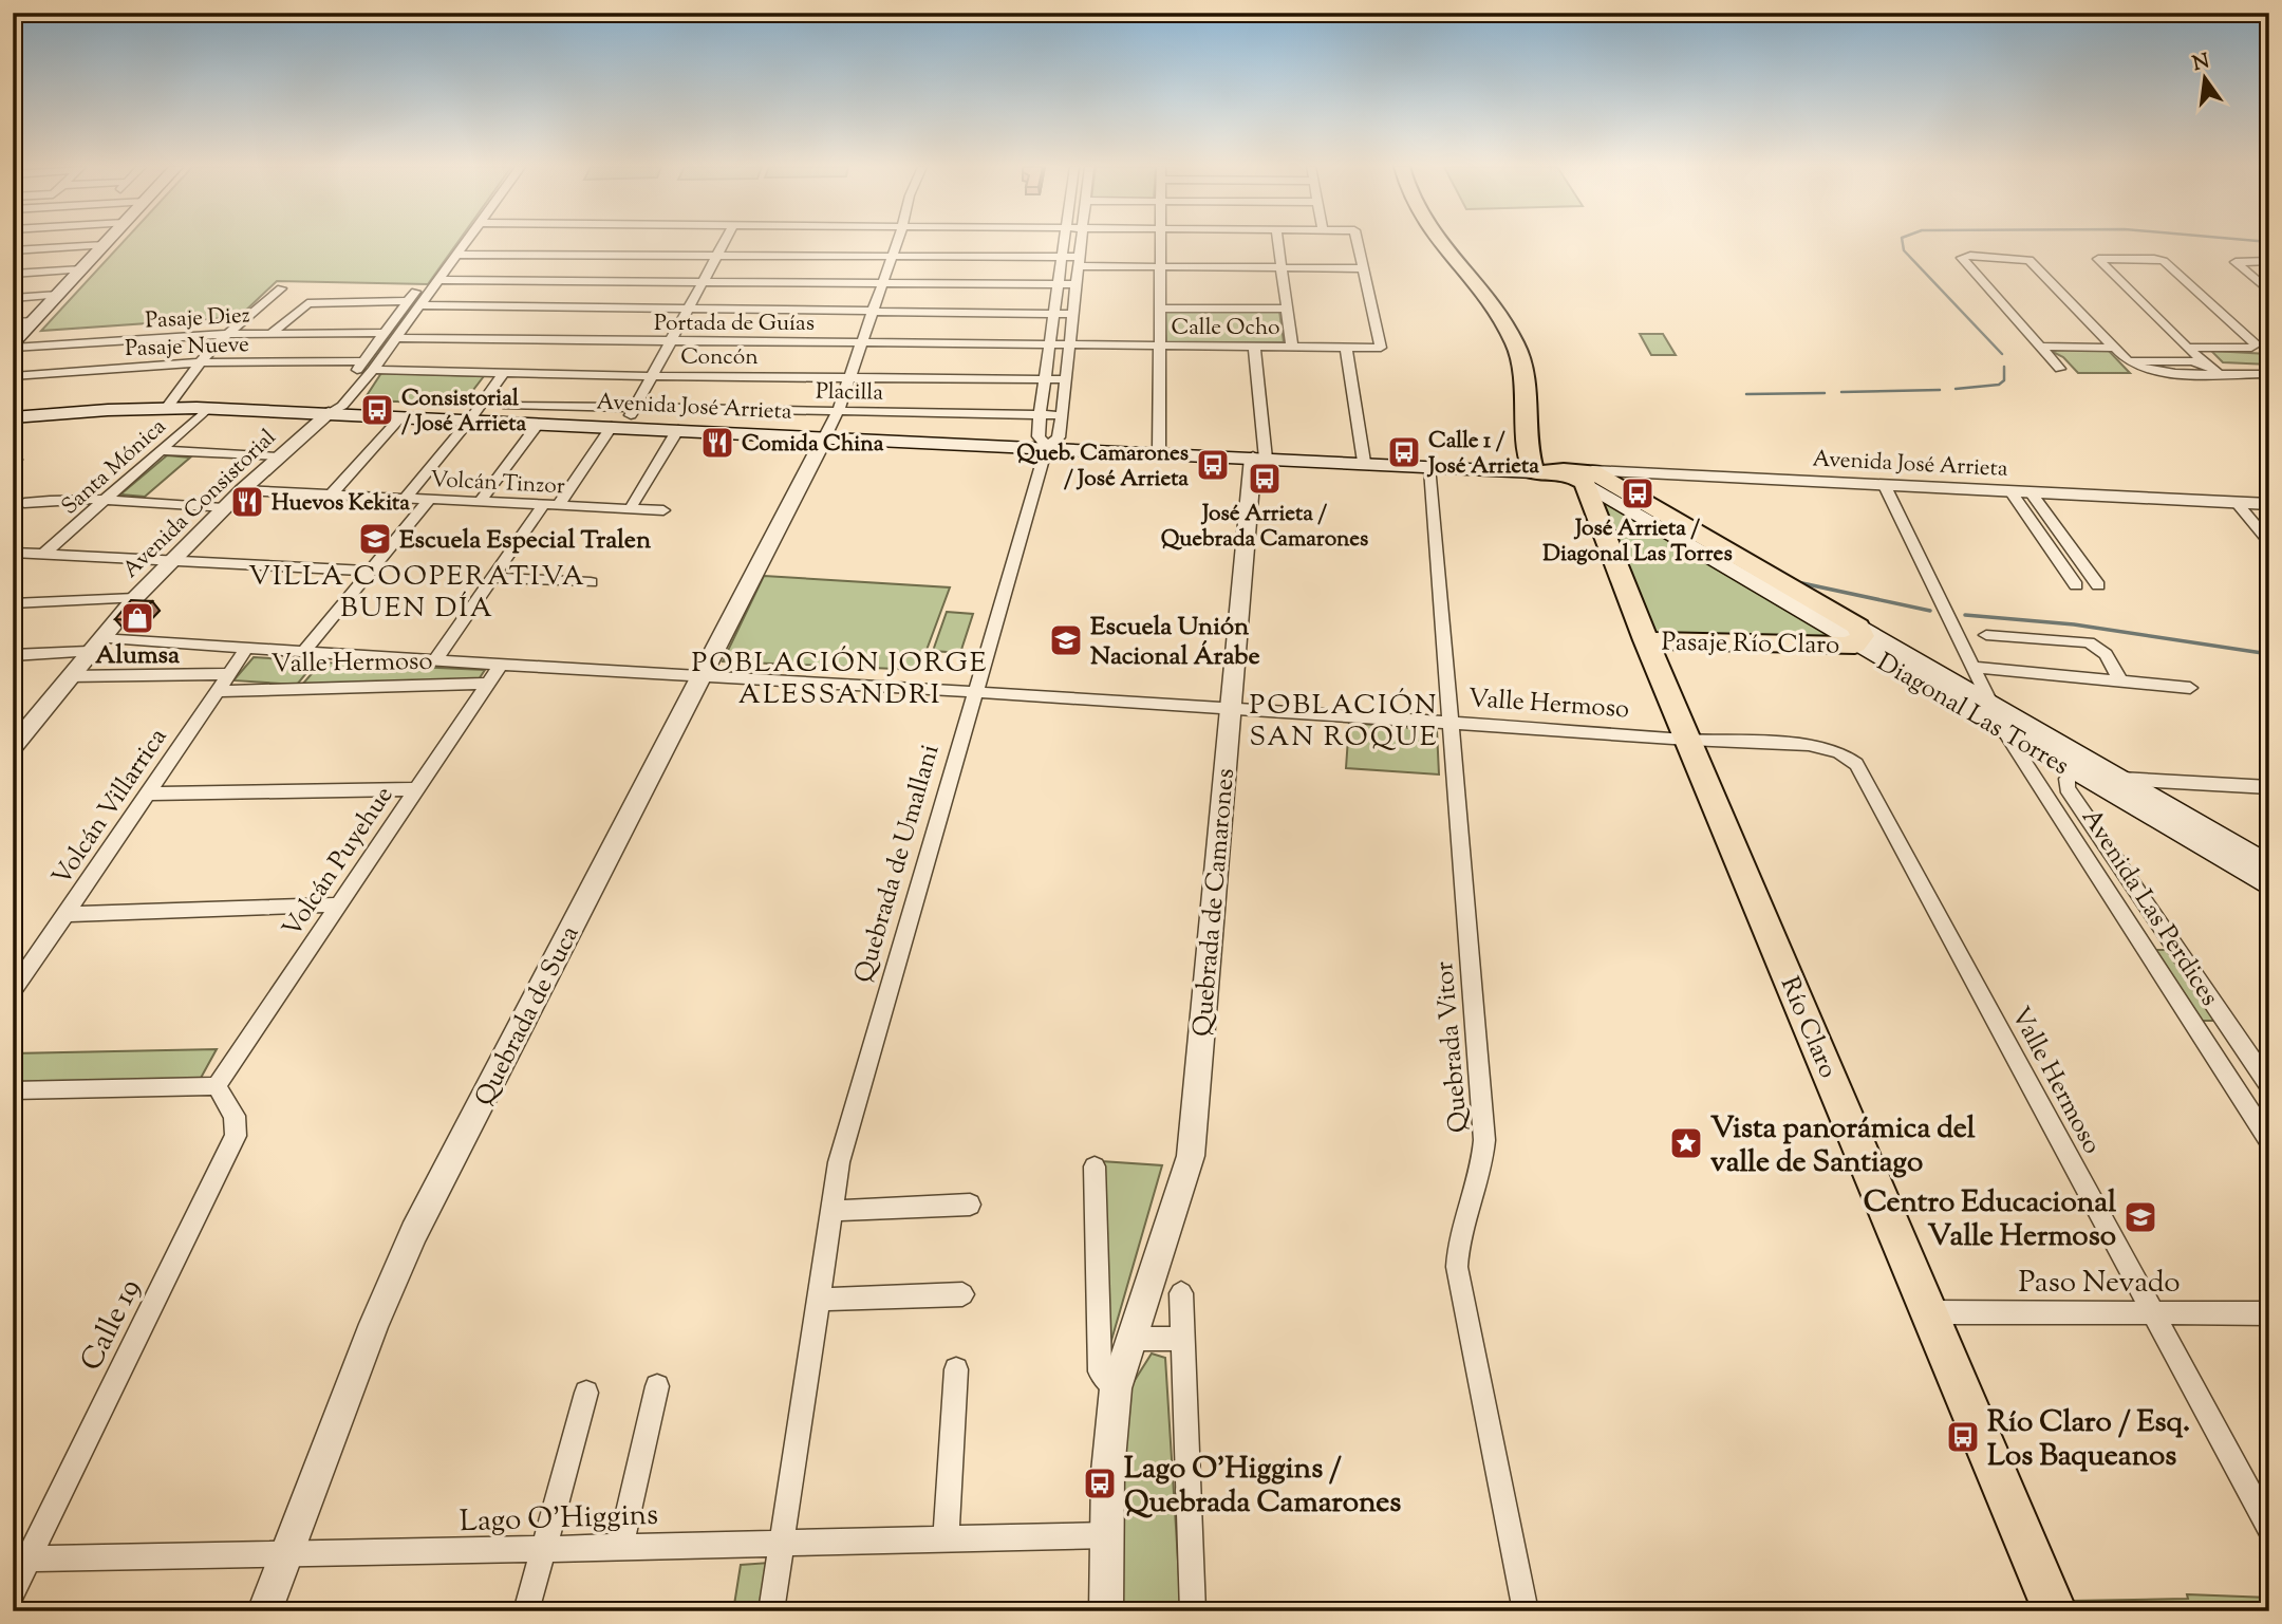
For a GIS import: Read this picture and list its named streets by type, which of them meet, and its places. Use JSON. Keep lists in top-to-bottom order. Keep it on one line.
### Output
{"streets":{"main road":["Avenida José Arrieta","Pasaje Río Claro","Diagonal Las Torres","Río Claro"],"street":["Pasaje Diez","Portada de Guías","Calle Ocho","Pasaje Nueve","Concón","Placilla","Santa Mónica","Volcán Tinzor","Avenida Consistorial","Valle Hermoso","Volcán Villarrica","Volcán Puyehue","Quebrada de Umallani","Quebrada de Camarones","Avenida Las Perdices","Quebrada de Suca","Quebrada Vitor","Paso Nevado","Calle 19","Lago O'Higgins"]},"crossings":[["Portada de Guías","Calle Ocho"],["Pasaje Nueve","Concón"],["Avenida José Arrieta","Santa Mónica"],["Avenida José Arrieta","Avenida Consistorial"],["Avenida José Arrieta","Diagonal Las Torres"],["Avenida José Arrieta","Quebrada de Umallani"],["Avenida José Arrieta","Quebrada de Camarones"],["Avenida José Arrieta","Avenida Las Perdices"],["Avenida José Arrieta","Quebrada de Suca"],["Avenida José Arrieta","Río Claro"],["Avenida José Arrieta","Quebrada Vitor"],["Volcán Tinzor","Avenida Consistorial"],["Avenida Consistorial","Valle Hermoso"],["Pasaje Río Claro","Diagonal Las Torres"],["Pasaje Río Claro","Río Claro"],["Valle Hermoso","Volcán Villarrica"],["Valle Hermoso","Volcán Puyehue"],["Valle Hermoso","Quebrada de Umallani"],["Valle Hermoso","Quebrada de Camarones"],["Valle Hermoso","Quebrada de Suca"],["Valle Hermoso","Río Claro"],["Valle Hermoso","Quebrada Vitor"],["Valle Hermoso","Paso Nevado"],["Diagonal Las Torres","Avenida Las Perdices"],["Diagonal Las Torres","Río Claro"],["Volcán Puyehue","Calle 19"],["Quebrada de Umallani","Lago O'Higgins"],["Quebrada de Camarones","Lago O'Higgins"],["Quebrada de Suca","Lago O'Higgins"],["Río Claro","Paso Nevado"],["Calle 19","Lago O'Higgins"]],"districts":["VILLA COOPERATIVA BUEN DÍA","POBLACIÓN JORGE ALESSANDRI","POBLACIÓN SAN ROQUE"],"places":{"bus stop":["Consistorial / José Arrieta","Calle 1 / José Arrieta","Queb. Camarones / José Arrieta","José Arrieta / Quebrada Camarones","José Arrieta / Diagonal Las Torres","Río Claro / Esq. Los Baqueanos","Lago O'Higgins / Quebrada Camarones"],"restaurant":["Comida China","Huevos Kekita"],"school or university":["Escuela Especial Tralen","Escuela Unión Nacional Árabe","Centro Educacional Valle Hermoso"],"shop":["Alumsa"],"place":["Vista panorámica del valle de Santiago"]},"north":"top"}
